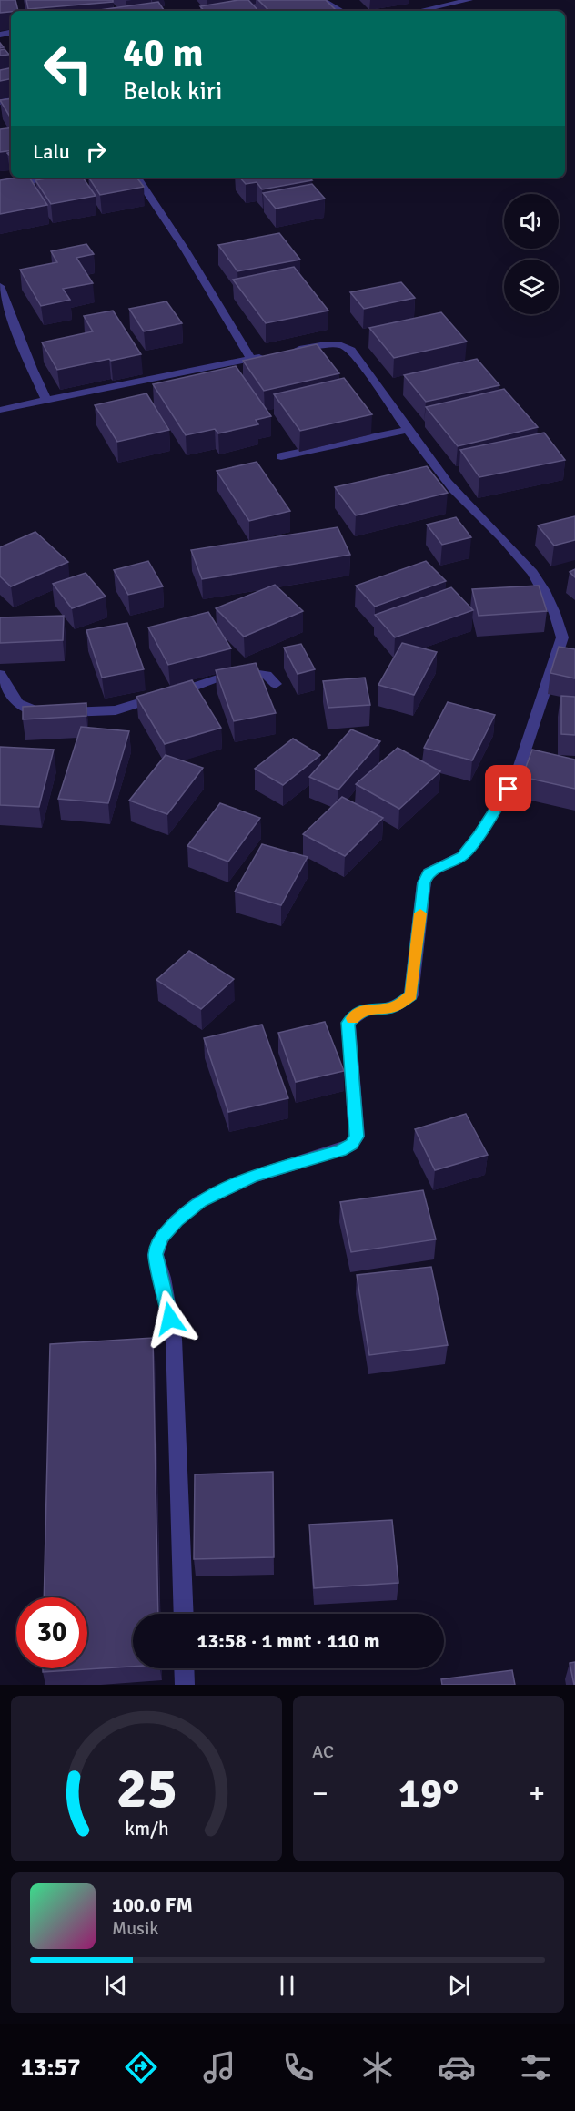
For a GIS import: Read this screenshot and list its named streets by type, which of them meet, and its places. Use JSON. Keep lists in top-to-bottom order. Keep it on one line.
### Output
{"page":{"turn":["40 m","Belok kiri"],"then":"Lalu","limit":"30","trip":"13:58 · 1 mnt · 110 m","tile":"AC","heat":["−","19°","+"],"song":["100.0 FM","Musik"],"tabs":"13:57","gauge":["25","km/h"]}}
